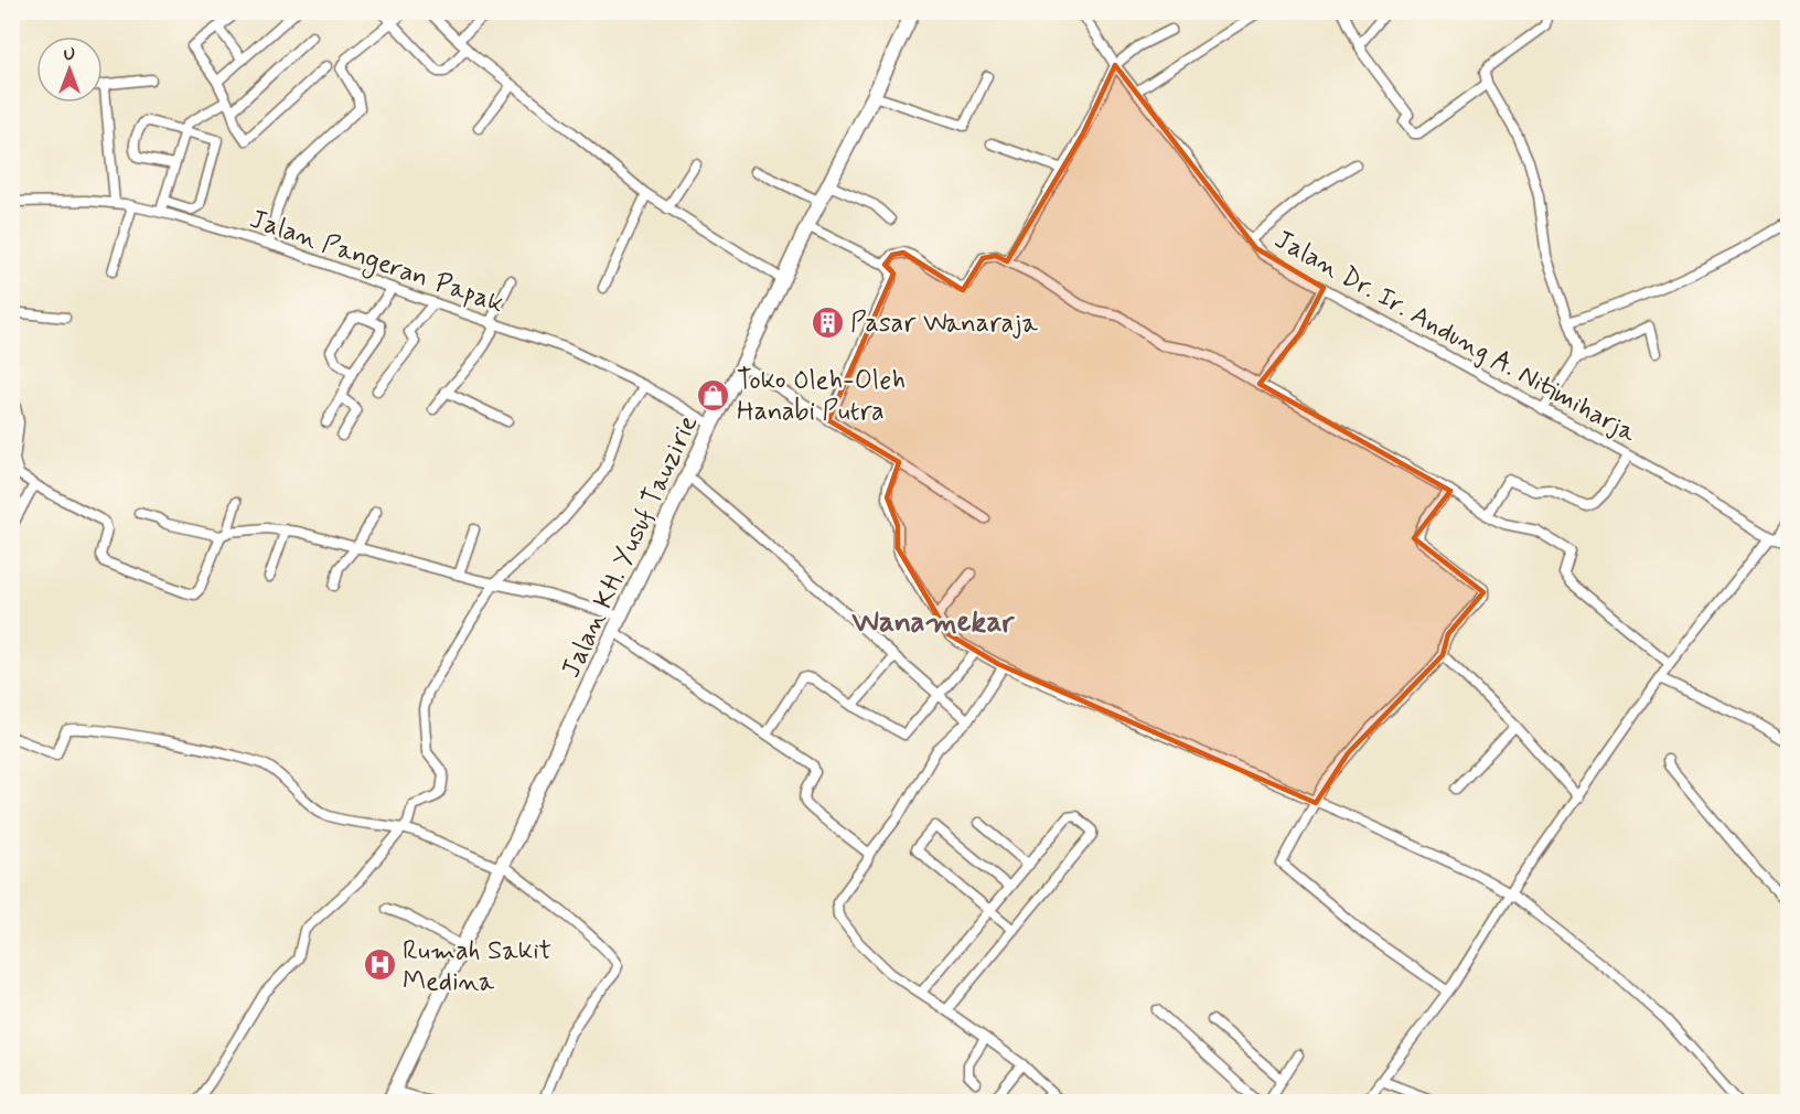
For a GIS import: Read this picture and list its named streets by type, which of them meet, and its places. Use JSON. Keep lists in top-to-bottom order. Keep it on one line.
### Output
{"streets":{"main road":["Jalan KH. Yusuf Tauzirie"],"street":["Jalan Pangeran Papak","Jalan Dr. Ir. Andung A. Nitimiharja"]},"crossings":[["Jalan Pangeran Papak","Jalan KH. Yusuf Tauzirie"]],"districts":["Wanamekar"],"places":{"building":["Pasar Wanaraja"],"shop":["Toko Oleh-Oleh Hanabi Putra"],"hospital":["Rumah Sakit Medina"]},"north":"top"}
